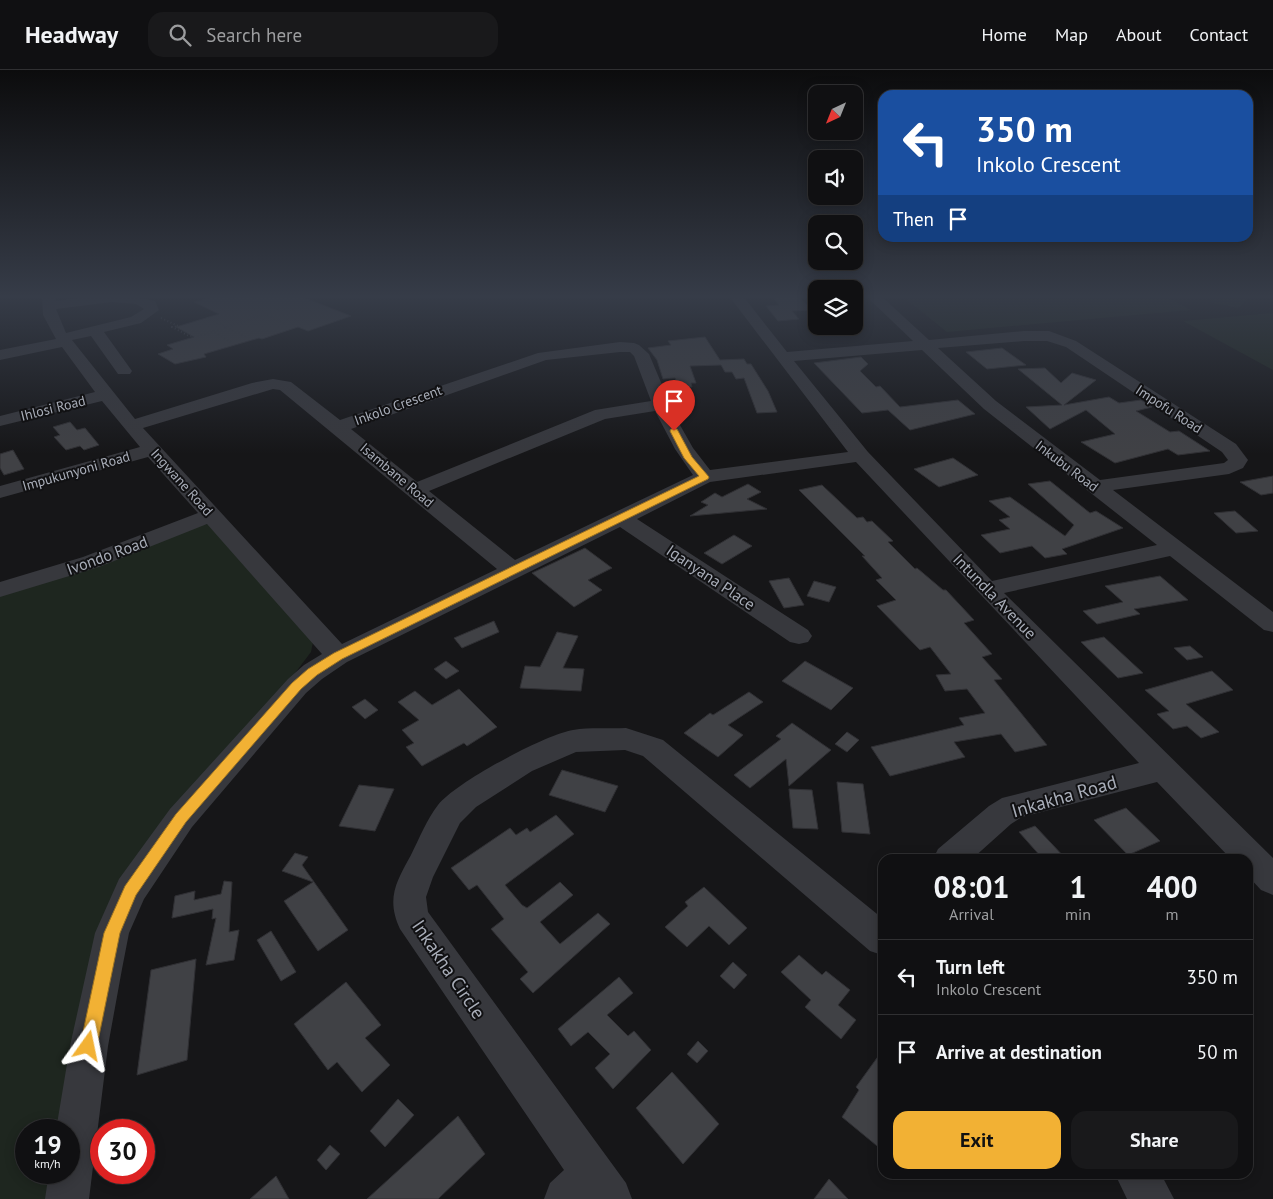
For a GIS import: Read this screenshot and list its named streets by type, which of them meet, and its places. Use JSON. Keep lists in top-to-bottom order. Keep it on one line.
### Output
{"streets":{"street":["Inkolo Crescent","Ihlosi Road","Impofu Road","Inkubu Road","Impukunyoni Road","Isambane Road","Ingwane Road","Ivondo Road","Iganyana Place","Intundla Avenue","Inkakha Road","Inkakha Circle"]},"crossings":[["Inkolo Crescent","Isambane Road"],["Ihlosi Road","Ingwane Road"],["Impofu Road","Inkubu Road"],["Impukunyoni Road","Ingwane Road"],["Isambane Road","Ingwane Road"],["Ingwane Road","Ivondo Road"],["Intundla Avenue","Inkakha Road"]],"north":"bottom left","page":{"header":"Headway","search":"Search here","nav":["Home","Map","About","Contact"],"turn":["350 m","Inkolo Crescent"],"then":"Then","eta":["08:01","Arrival","1","min","400","m"],"list":[{"name":"Turn left","note":"Inkolo Crescent","value":"350 m"},{"name":"Arrive at destination","value":"50 m"}],"buttons":["Exit","Share"],"speed":"19 km/h","limit":"30"}}
